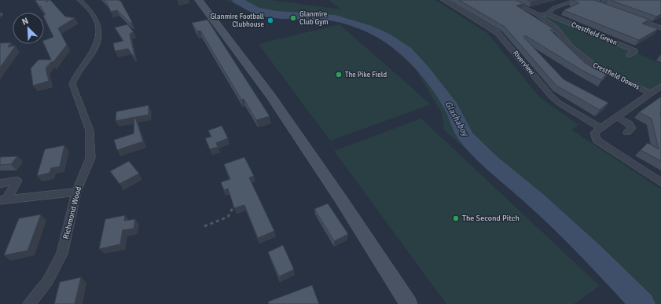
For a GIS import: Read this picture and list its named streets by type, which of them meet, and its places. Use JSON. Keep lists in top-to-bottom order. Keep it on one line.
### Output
{"streets":{"street":["Crestfield Green","Riverview","Crestfield Downs","Richmond Wood"]},"water":["Glashaboy"],"places":["Glanmire Club Gym","Glanmire Football Clubhouse","The Pike Field","The Second Pitch"],"north":"top left"}
